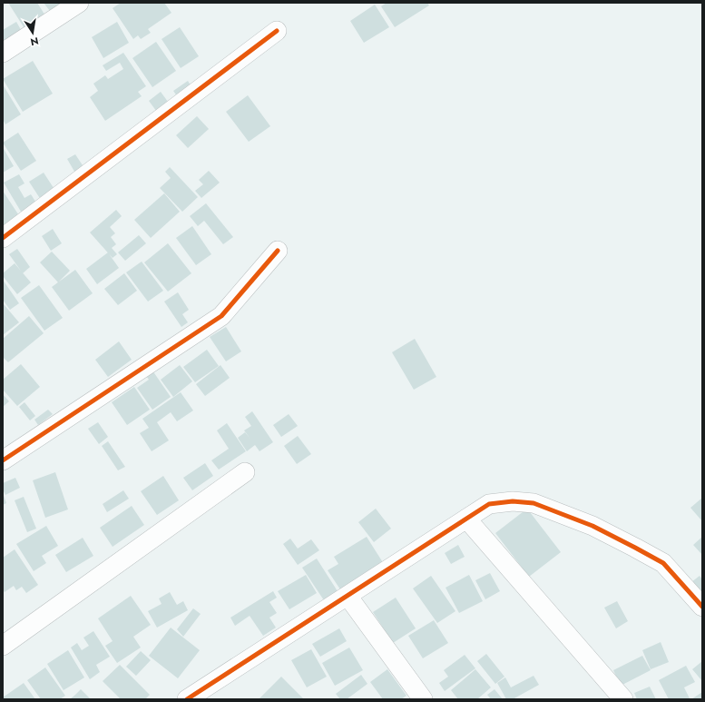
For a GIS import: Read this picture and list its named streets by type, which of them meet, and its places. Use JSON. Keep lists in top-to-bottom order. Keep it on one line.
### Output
{"north":"bottom"}
